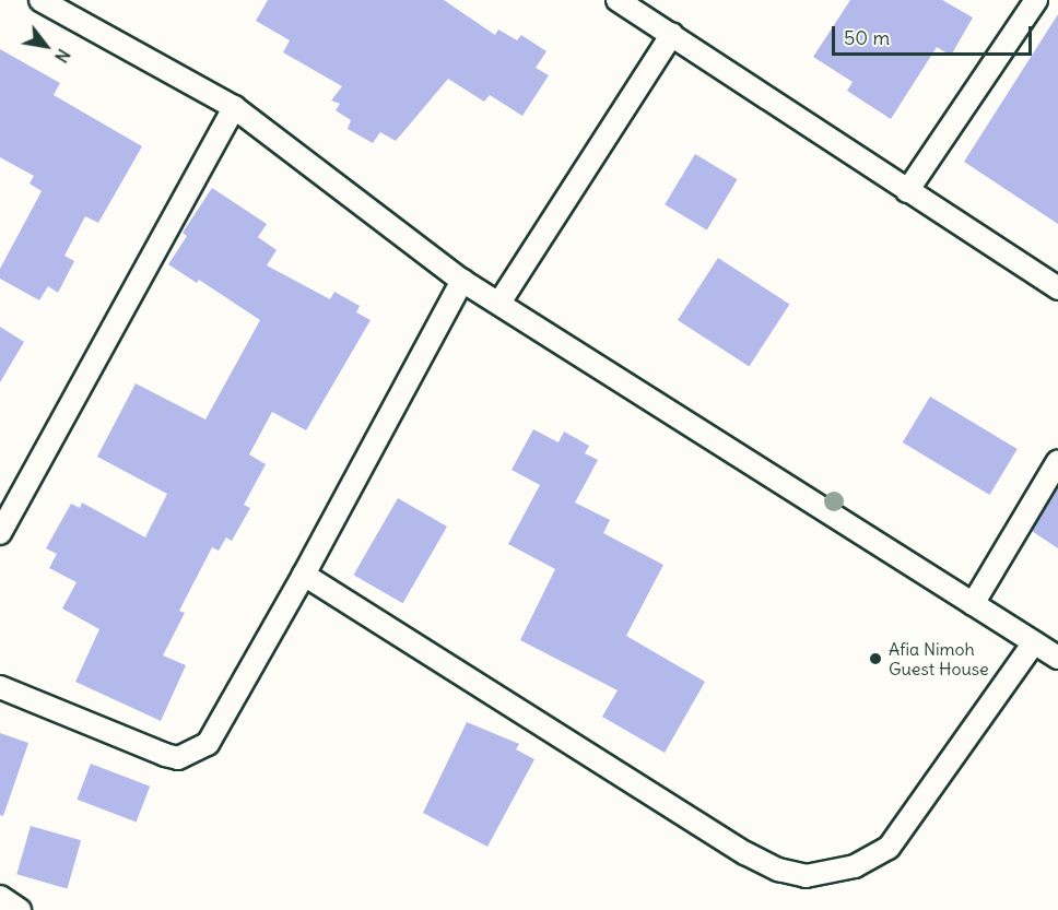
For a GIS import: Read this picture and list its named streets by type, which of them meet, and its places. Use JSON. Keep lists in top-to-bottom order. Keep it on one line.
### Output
{"places":["Afia Nimoh Guest House"],"scale_bar":"50 m","north":"bottom right"}
